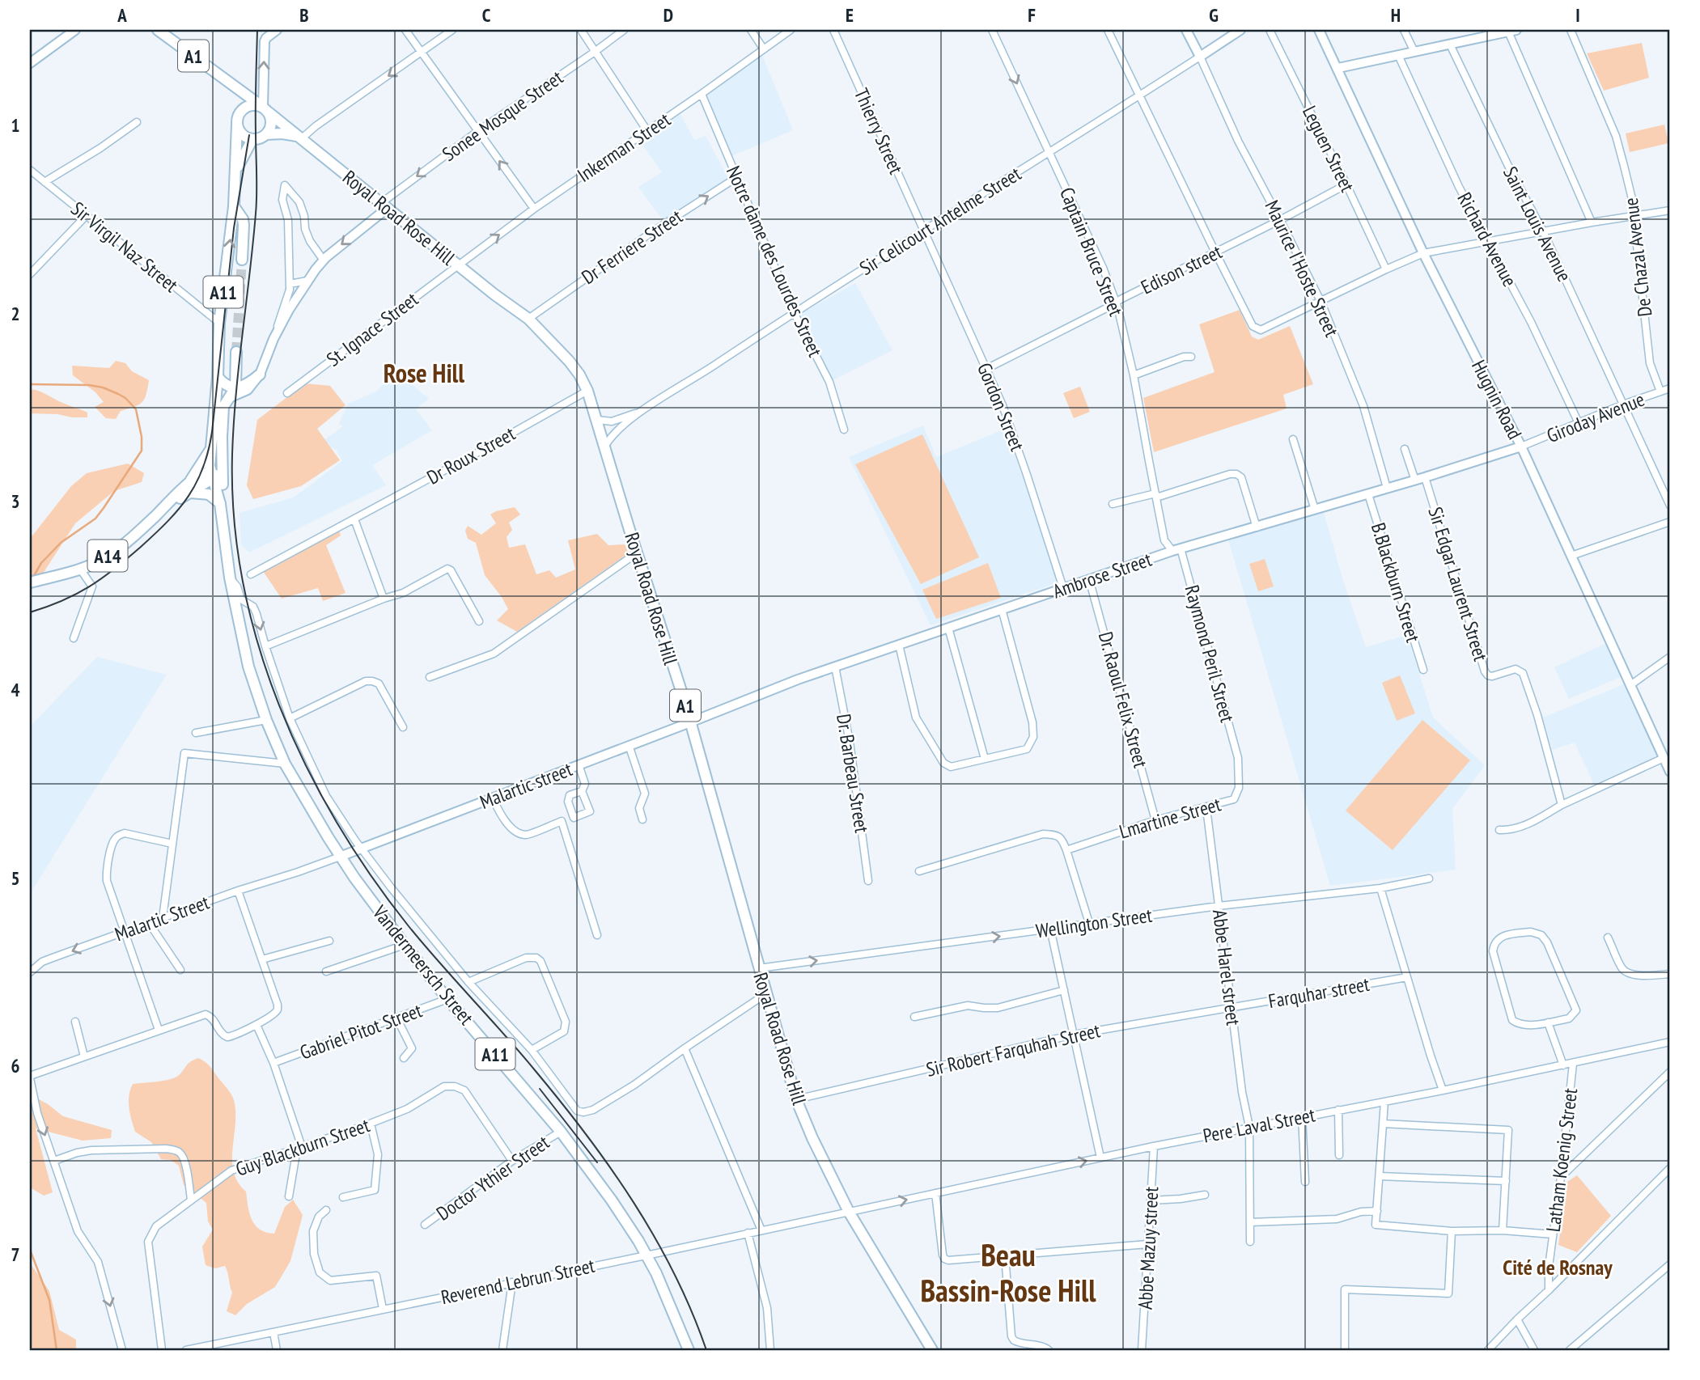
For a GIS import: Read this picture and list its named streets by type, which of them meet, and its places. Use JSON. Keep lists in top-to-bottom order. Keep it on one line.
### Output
{"streets":{"main road":["A1","Royal Road Rose Hill","A11","A14","Vandermeersch Street"],"street":["Sonee Mosque Street","Thierry Street","Inkerman Street","Leguen Street","Sir Celicourt Antelme Street","Saint Louis Avenue","Richard Avenue","Sir Virgil Naz Street","Dr Ferriere Street","Captain Bruce Street","De Chazal Avenue","Notre dame des Lourdes Street","Maurice I'Hoste Street","Edison street","St. Ignace Street","Hugnin Road","Gordon Street","Giroday Avenue","Dr Roux Street","Ambrose Street","B.Blackburn Street","Sir Edgar Laurent Street","Raymond Peril Street","Dr. Raoul Felix Street","Dr. Barbeau Street","Malartic street","Lmartine Street","Malartic Street","Wellington Street","Abbe Harel street","Farquhar street","Gabriel Pitot Street","Sir Robert Farquhah Street","Pere Laval Street","Guy Blackburn Street","Latham Koenig Street","Doctor Ythier Street","Abbe Mazuy street","Reverend Lebrun Street"]},"crossings":[["Sonee Mosque Street","Royal Road Rose Hill"],["Thierry Street","Sir Celicourt Antelme Street"],["Thierry Street","Gordon Street"],["Inkerman Street","Royal Road Rose Hill"],["Inkerman Street","Notre dame des Lourdes Street"],["Inkerman Street","St. Ignace Street"],["Leguen Street","Edison street"],["Royal Road Rose Hill","Sir Celicourt Antelme Street"],["Royal Road Rose Hill","Dr Ferriere Street"],["Royal Road Rose Hill","A11"],["Royal Road Rose Hill","St. Ignace Street"],["Royal Road Rose Hill","Dr Roux Street"],["Royal Road Rose Hill","Ambrose Street"],["Royal Road Rose Hill","Malartic street"],["Royal Road Rose Hill","Wellington Street"],["Royal Road Rose Hill","Sir Robert Farquhah Street"],["Royal Road Rose Hill","Pere Laval Street"],["Royal Road Rose Hill","Reverend Lebrun Street"],["Sir Celicourt Antelme Street","Captain Bruce Street"],["Sir Celicourt Antelme Street","Notre dame des Lourdes Street"],["Sir Celicourt Antelme Street","Maurice I'Hoste Street"],["Sir Celicourt Antelme Street","Gordon Street"],["Saint Louis Avenue","Giroday Avenue"],["Richard Avenue","Giroday Avenue"],["Sir Virgil Naz Street","Vandermeersch Street"],["Dr Ferriere Street","Notre dame des Lourdes Street"],["Captain Bruce Street","Edison street"],["Captain Bruce Street","Ambrose Street"],["Captain Bruce Street","Raymond Peril Street"],["De Chazal Avenue","Giroday Avenue"],["Maurice I'Hoste Street","Edison street"],["Maurice I'Hoste Street","Ambrose Street"],["Edison street","Gordon Street"],["A11","Vandermeersch Street"],["Hugnin Road","Giroday Avenue"],["Hugnin Road","Ambrose Street"],["Gordon Street","Ambrose Street"],["Giroday Avenue","Ambrose Street"],["A14","Vandermeersch Street"],["Ambrose Street","B.Blackburn Street"],["Ambrose Street","Sir Edgar Laurent Street"],["Ambrose Street","Raymond Peril Street"],["Ambrose Street","Dr. Raoul Felix Street"],["Ambrose Street","Dr. Barbeau Street"],["Ambrose Street","Malartic street"],["Raymond Peril Street","Lmartine Street"],["Dr. Raoul Felix Street","Lmartine Street"],["Malartic street","Malartic Street"],["Malartic street","Vandermeersch Street"],["Lmartine Street","Abbe Harel street"],["Malartic Street","Vandermeersch Street"],["Wellington Street","Abbe Harel street"],["Vandermeersch Street","Gabriel Pitot Street"],["Vandermeersch Street","Doctor Ythier Street"],["Vandermeersch Street","Reverend Lebrun Street"],["Abbe Harel street","Farquhar street"],["Abbe Harel street","Sir Robert Farquhah Street"],["Abbe Harel street","Pere Laval Street"],["Farquhar street","Sir Robert Farquhah Street"],["Pere Laval Street","Latham Koenig Street"],["Pere Laval Street","Abbe Mazuy street"],["Pere Laval Street","Reverend Lebrun Street"],["Guy Blackburn Street","Doctor Ythier Street"]],"one_way":["Sonee Mosque Street","Dr Ferriere Street","Wellington Street"],"districts":["Rose Hill","Beau Bassin-Rose Hill","Cité de Rosnay"],"grid":{"columns":["A","B","C","D","E","F","G","H","I"],"rows":["1","2","3","4","5","6","7"]}}
